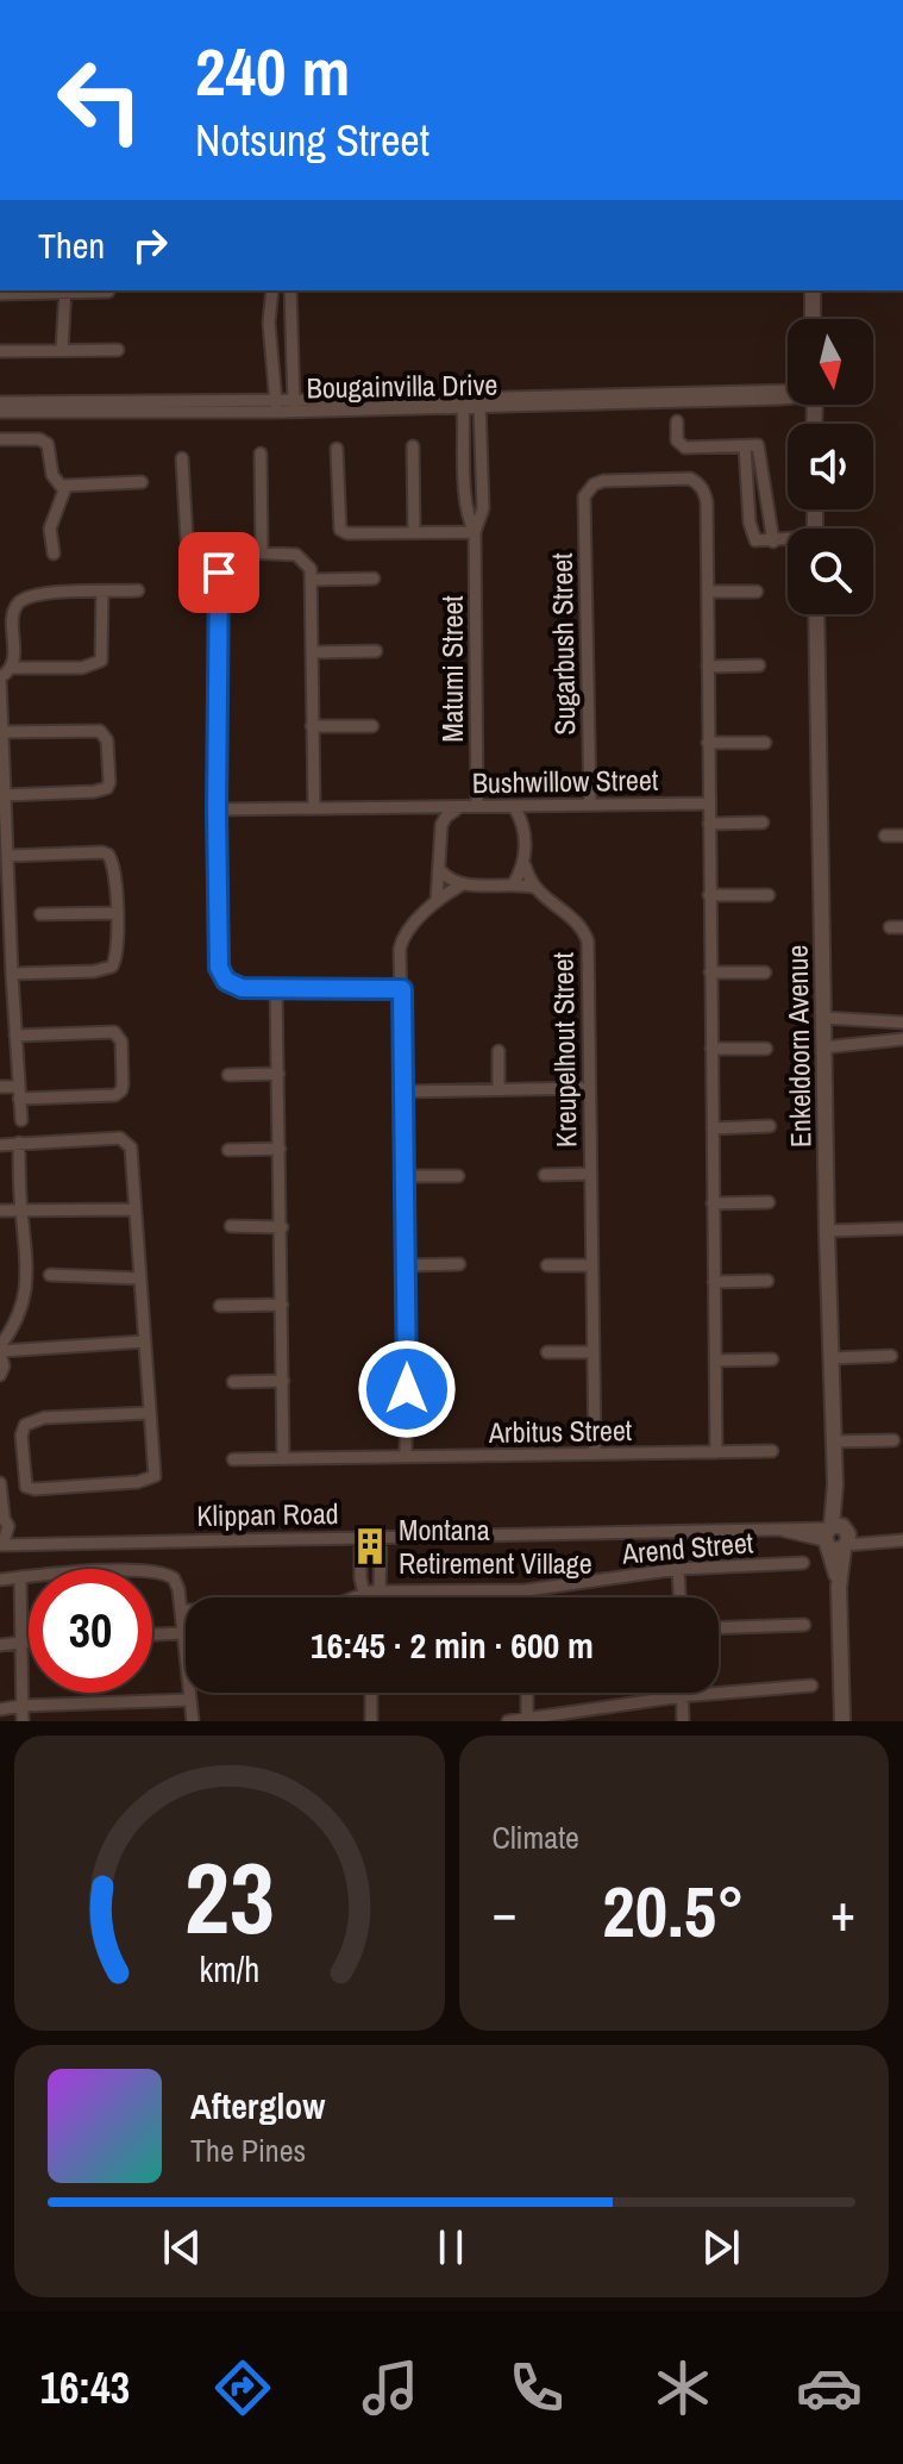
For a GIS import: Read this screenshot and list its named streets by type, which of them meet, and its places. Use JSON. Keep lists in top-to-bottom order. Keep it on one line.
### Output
{"streets":{"street":["Bougainvilla Drive","Sugarbush Street","Matumi Street","Bushwillow Street","Enkeldoorn Avenue","Kreupelhout Street","Arbitus Street","Klippan Road","Arend Street"]},"crossings":[["Bougainvilla Drive","Matumi Street"],["Sugarbush Street","Bushwillow Street"],["Matumi Street","Bushwillow Street"],["Matumi Street","Kreupelhout Street"],["Bushwillow Street","Kreupelhout Street"],["Enkeldoorn Avenue","Klippan Road"],["Kreupelhout Street","Arbitus Street"]],"places":{"building":["Montana Retirement Village"]},"north":"bottom","page":{"turn":["240 m","Notsung Street"],"then":"Then","limit":"30","trip":"16:45 · 2 min · 600 m","tile":"Climate","heat":["−","20.5°","+"],"song":["Afterglow","The Pines"],"tabs":"16:43","gauge":["23","km/h"]}}
